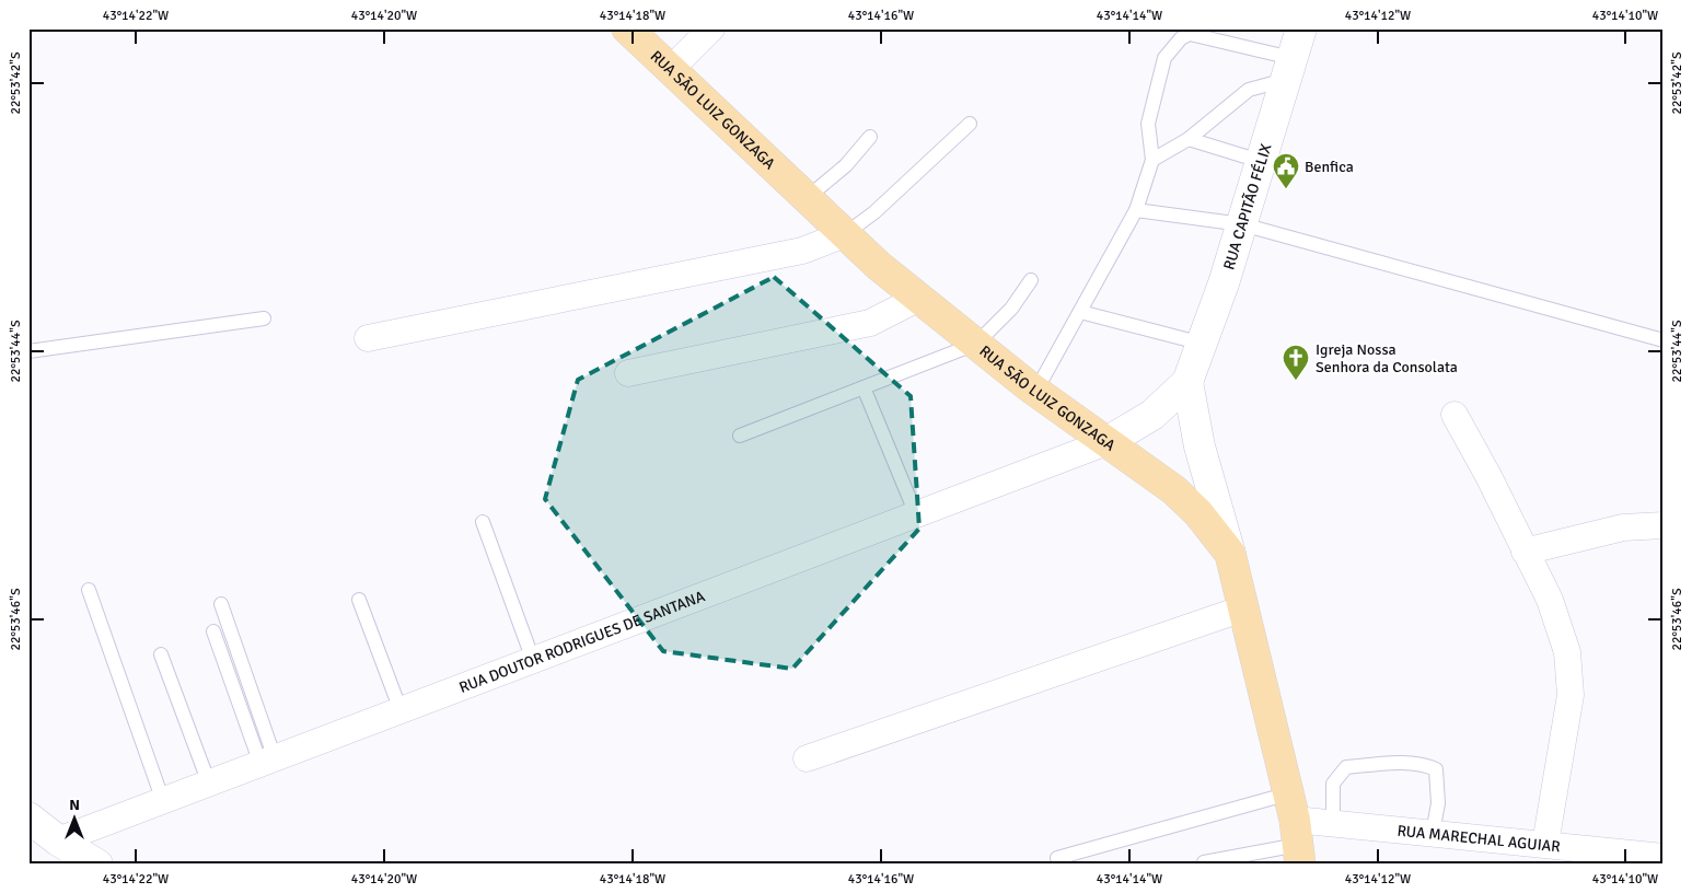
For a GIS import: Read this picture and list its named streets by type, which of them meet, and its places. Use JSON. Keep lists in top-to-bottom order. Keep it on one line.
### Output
{"streets":{"main road":["RUA SÃO LUIZ GONZAGA"],"street":["RUA CAPITÃO FÉLIX","RUA DOUTOR RODRIGUES DE SANTANA","RUA MARECHAL AGUIAR"]},"crossings":[["RUA SÃO LUIZ GONZAGA","RUA CAPITÃO FÉLIX"],["RUA SÃO LUIZ GONZAGA","RUA DOUTOR RODRIGUES DE SANTANA"],["RUA SÃO LUIZ GONZAGA","RUA MARECHAL AGUIAR"],["RUA CAPITÃO FÉLIX","RUA DOUTOR RODRIGUES DE SANTANA"]],"places":{"public building":["Benfica"],"church":["Igreja Nossa Senhora da Consolata"]},"north":"top","coordinates":["43°14'22\"W","43°14'20\"W","43°14'18\"W","43°14'16\"W","43°14'14\"W","43°14'12\"W","43°14'10\"W","22°53'42\"S","22°53'44\"S","22°53'46\"S"]}
